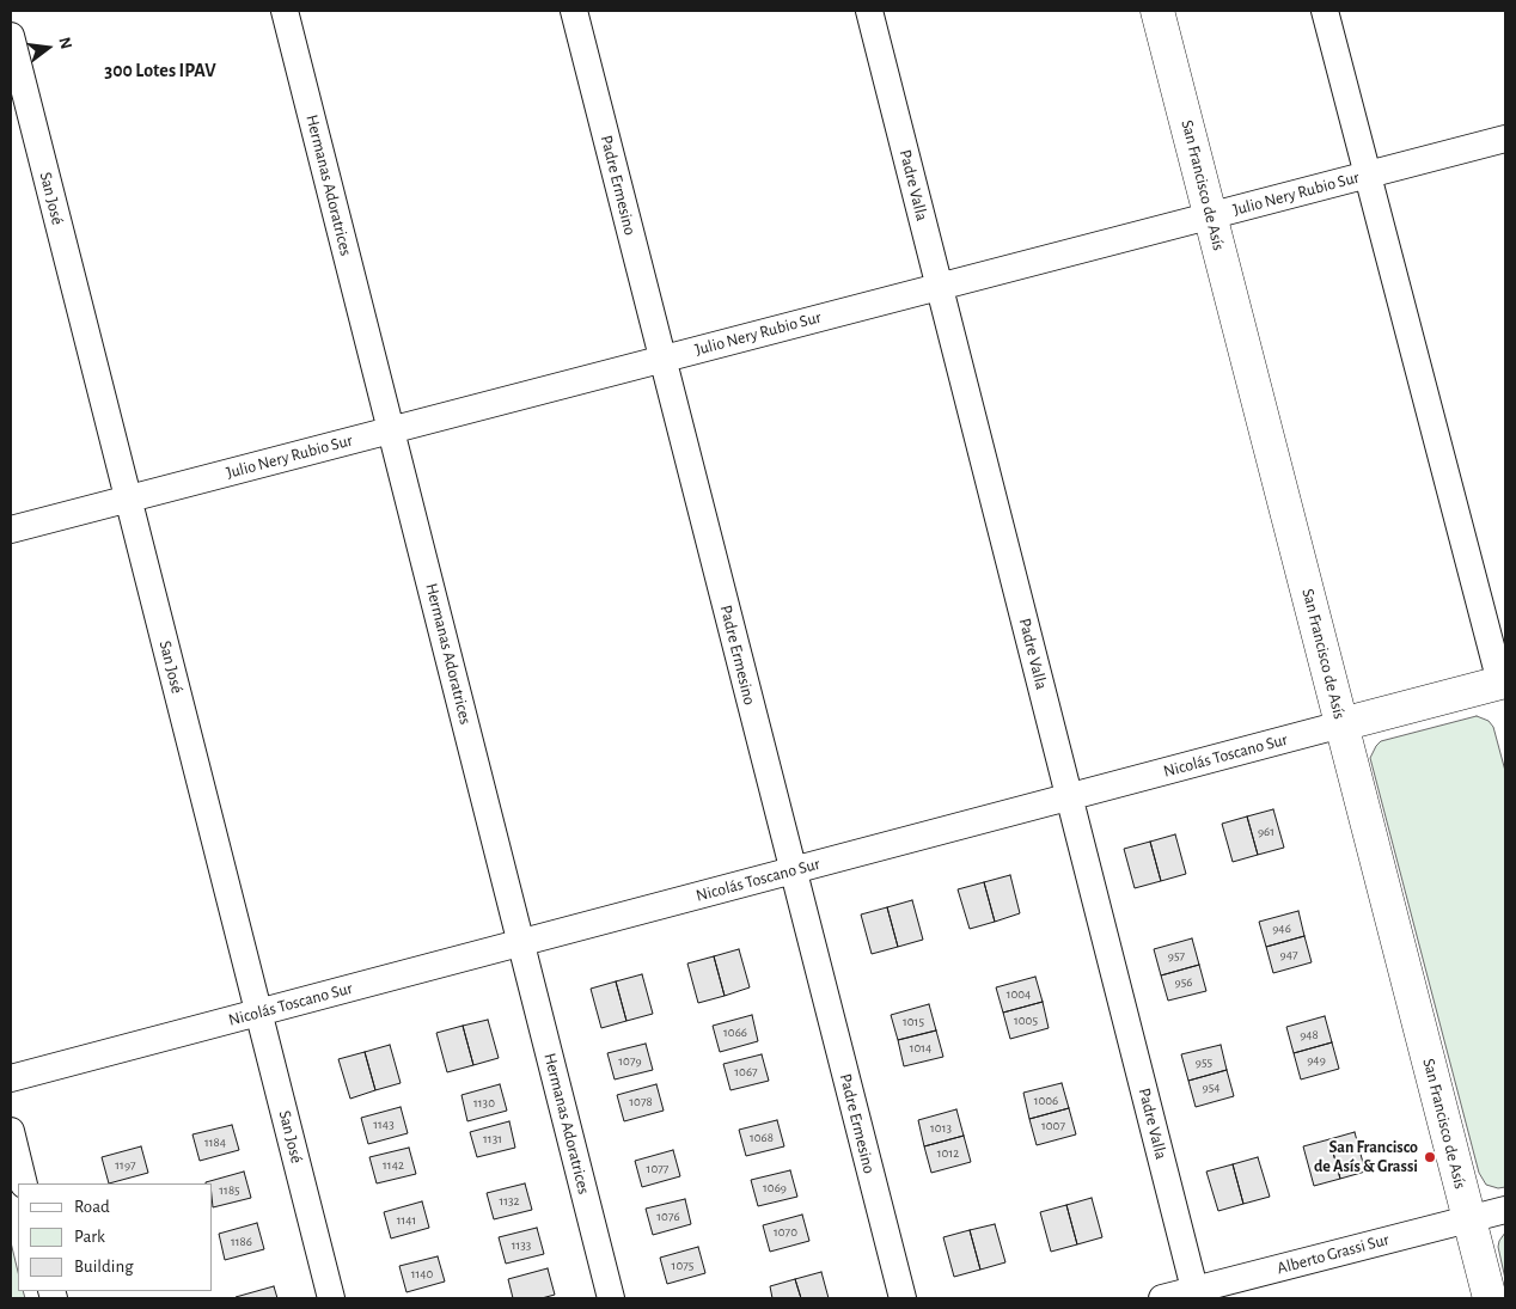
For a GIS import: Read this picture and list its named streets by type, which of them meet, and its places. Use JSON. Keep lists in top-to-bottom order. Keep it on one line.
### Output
{"streets":{"street":["Hermanas Adoratrices","Padre Ermesino","Padre Valla","San Francisco de Asís","Julio Nery Rubio Sur","San José","Nicolás Toscano Sur","Alberto Grassi Sur"]},"crossings":[["Hermanas Adoratrices","Julio Nery Rubio Sur"],["Hermanas Adoratrices","Nicolás Toscano Sur"],["Padre Ermesino","Julio Nery Rubio Sur"],["Padre Ermesino","Nicolás Toscano Sur"],["Padre Valla","Julio Nery Rubio Sur"],["Padre Valla","Nicolás Toscano Sur"],["Padre Valla","Alberto Grassi Sur"],["San Francisco de Asís","Julio Nery Rubio Sur"],["San Francisco de Asís","Nicolás Toscano Sur"],["San Francisco de Asís","Alberto Grassi Sur"],["Julio Nery Rubio Sur","San José"],["San José","Nicolás Toscano Sur"]],"districts":["300 Lotes IPAV"],"places":["San Francisco de Asís & Grassi"],"house_numbers":["961","946","947","957","956","1004","1005","1015","1066","948","1014","949","1079","955","1067","954","1006","1078","1130","1143","1007","1013","1068","1131","1184","1012","1197","1142","1077","1069","1185","1132","1076","1141","1070","1186","1133","1075","1140"],"legend":["Road","Park","Building"],"north":"right"}
